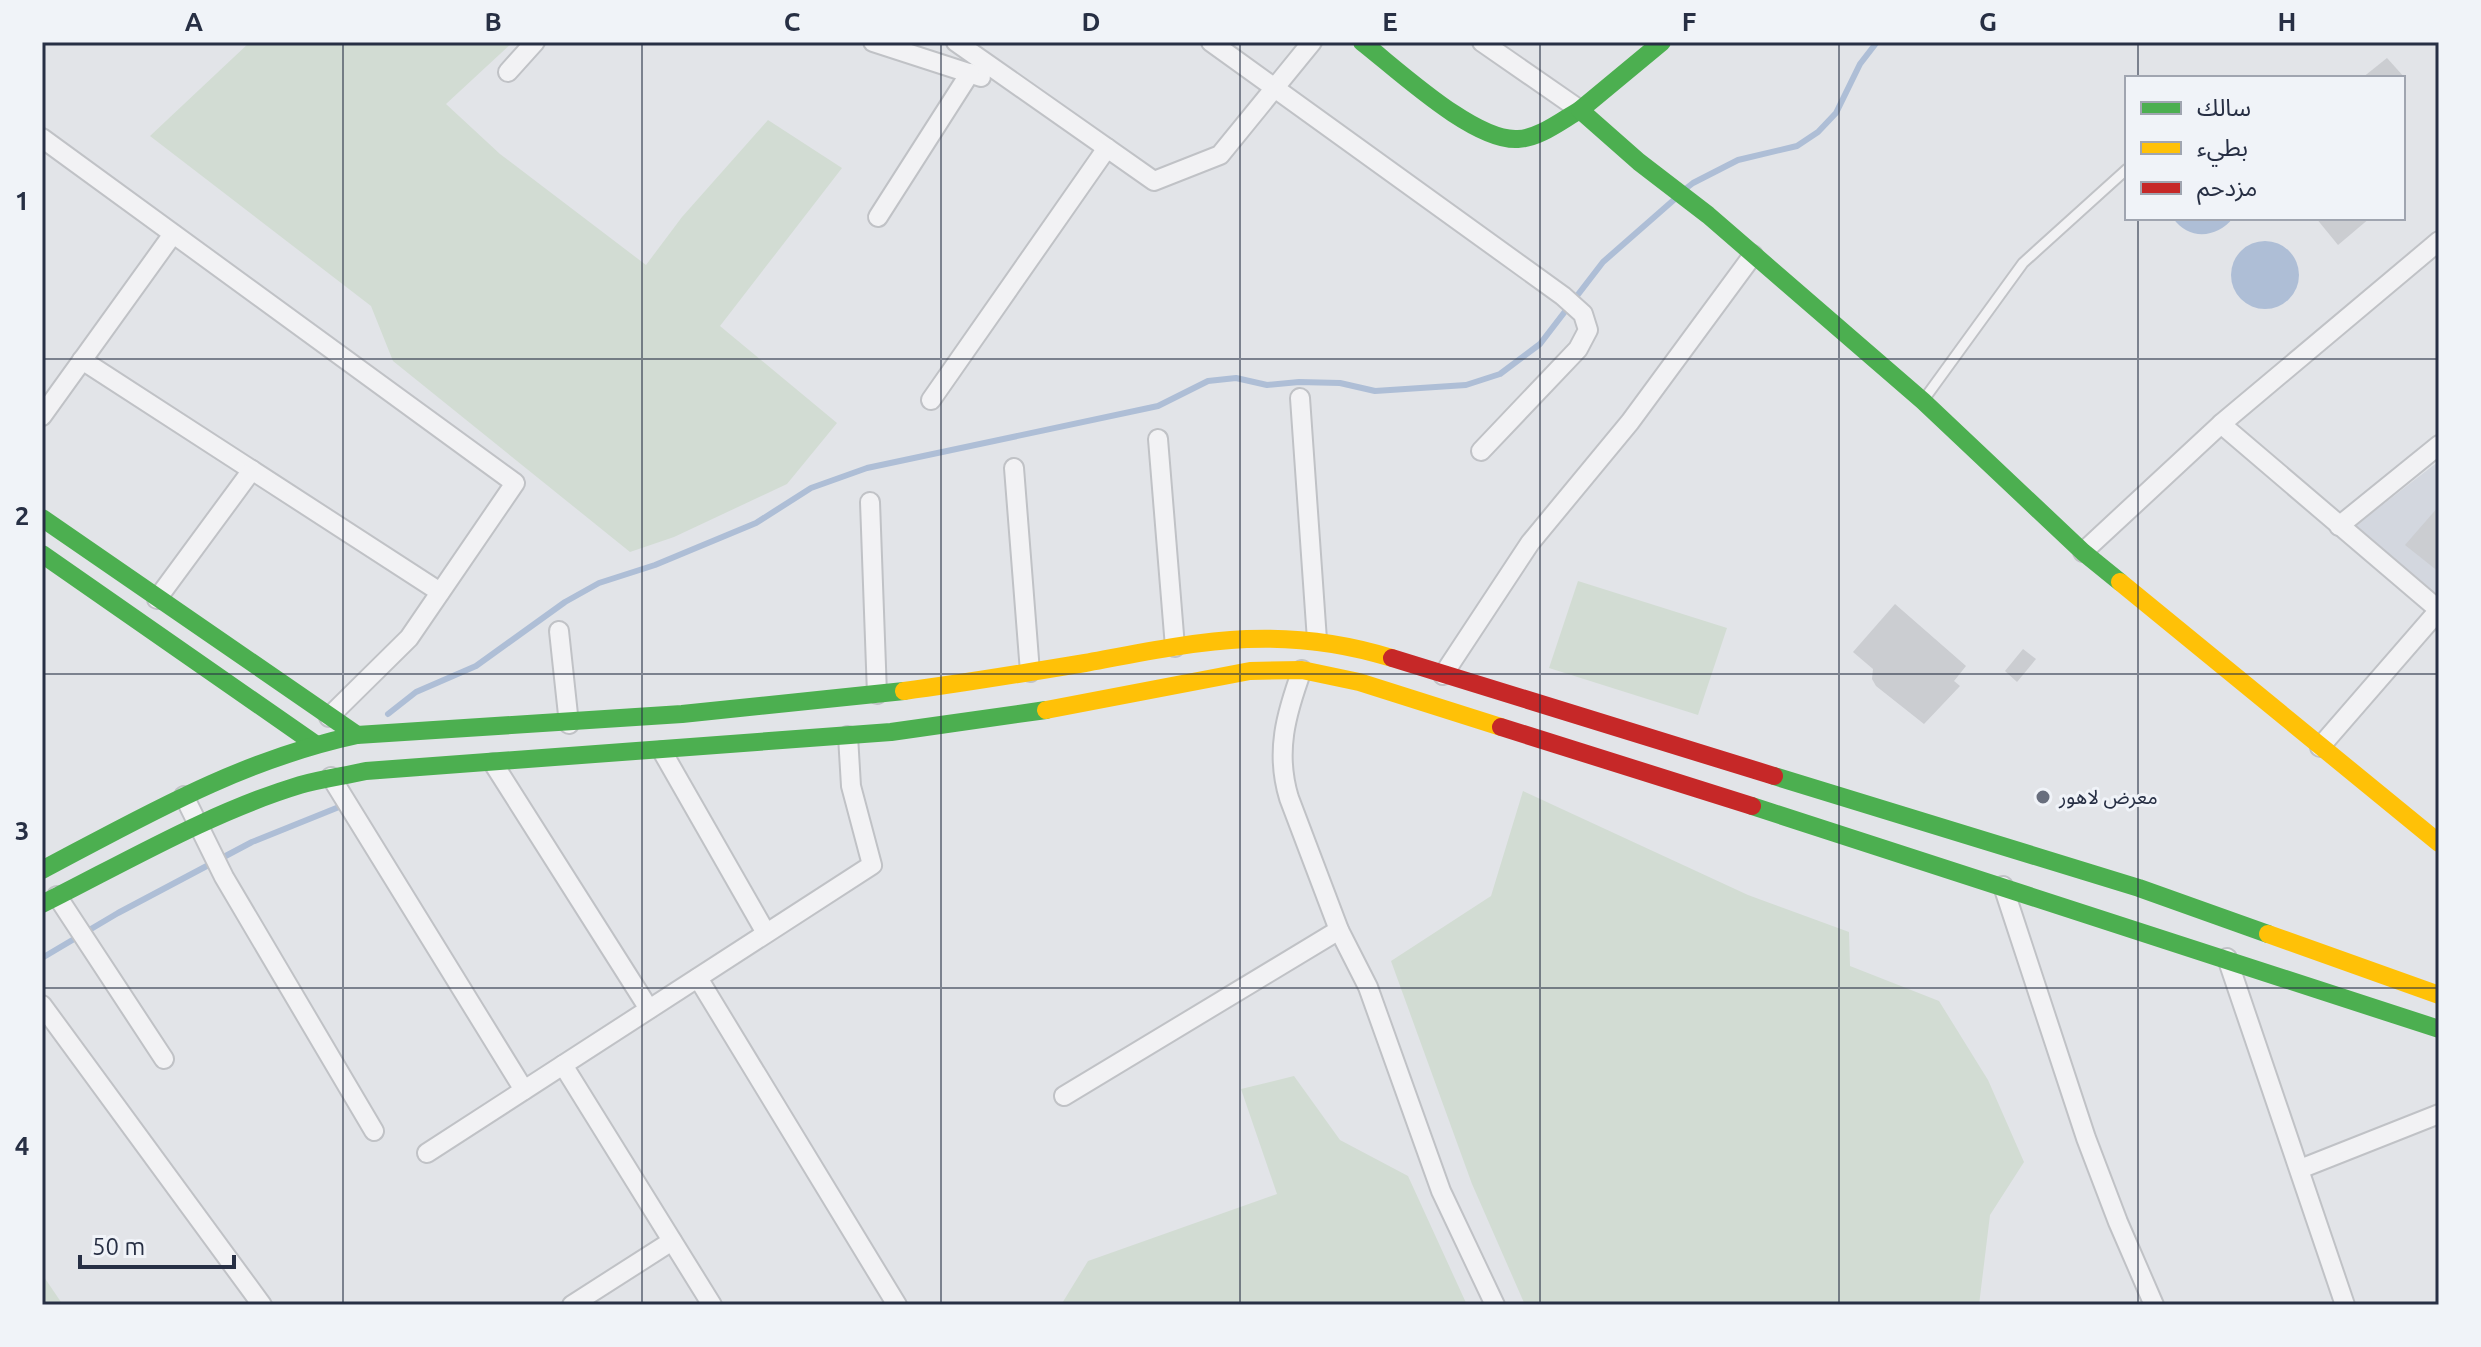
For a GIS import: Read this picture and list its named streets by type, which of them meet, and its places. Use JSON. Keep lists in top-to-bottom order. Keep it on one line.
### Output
{"places":["معرض لاهور"],"legend":["سالك","بطيء","مزدحم"],"scale_bar":"50 m","grid":{"columns":["A","B","C","D","E","F","G","H"],"rows":["1","2","3","4"]}}
